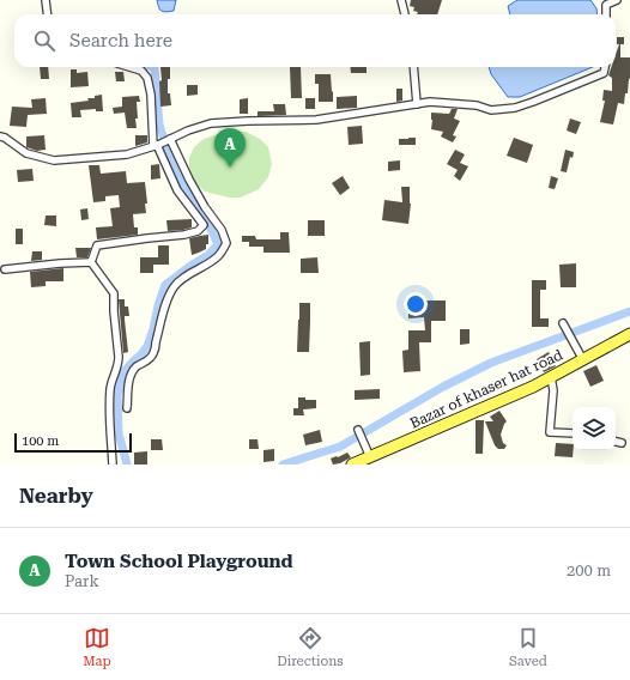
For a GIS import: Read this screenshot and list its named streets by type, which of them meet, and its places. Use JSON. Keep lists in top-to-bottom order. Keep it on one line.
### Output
{"streets":{"main road":["Bazar of khaser hat road"]},"scale_bar":"100 m","page":{"search":"Search here","pins":"A","scale":"100 m","heading":"Nearby","list":[{"mark":"A","name":"Town School Playground","note":"Park","value":"200 m"}],"nav":["Map","Directions","Saved"]}}
